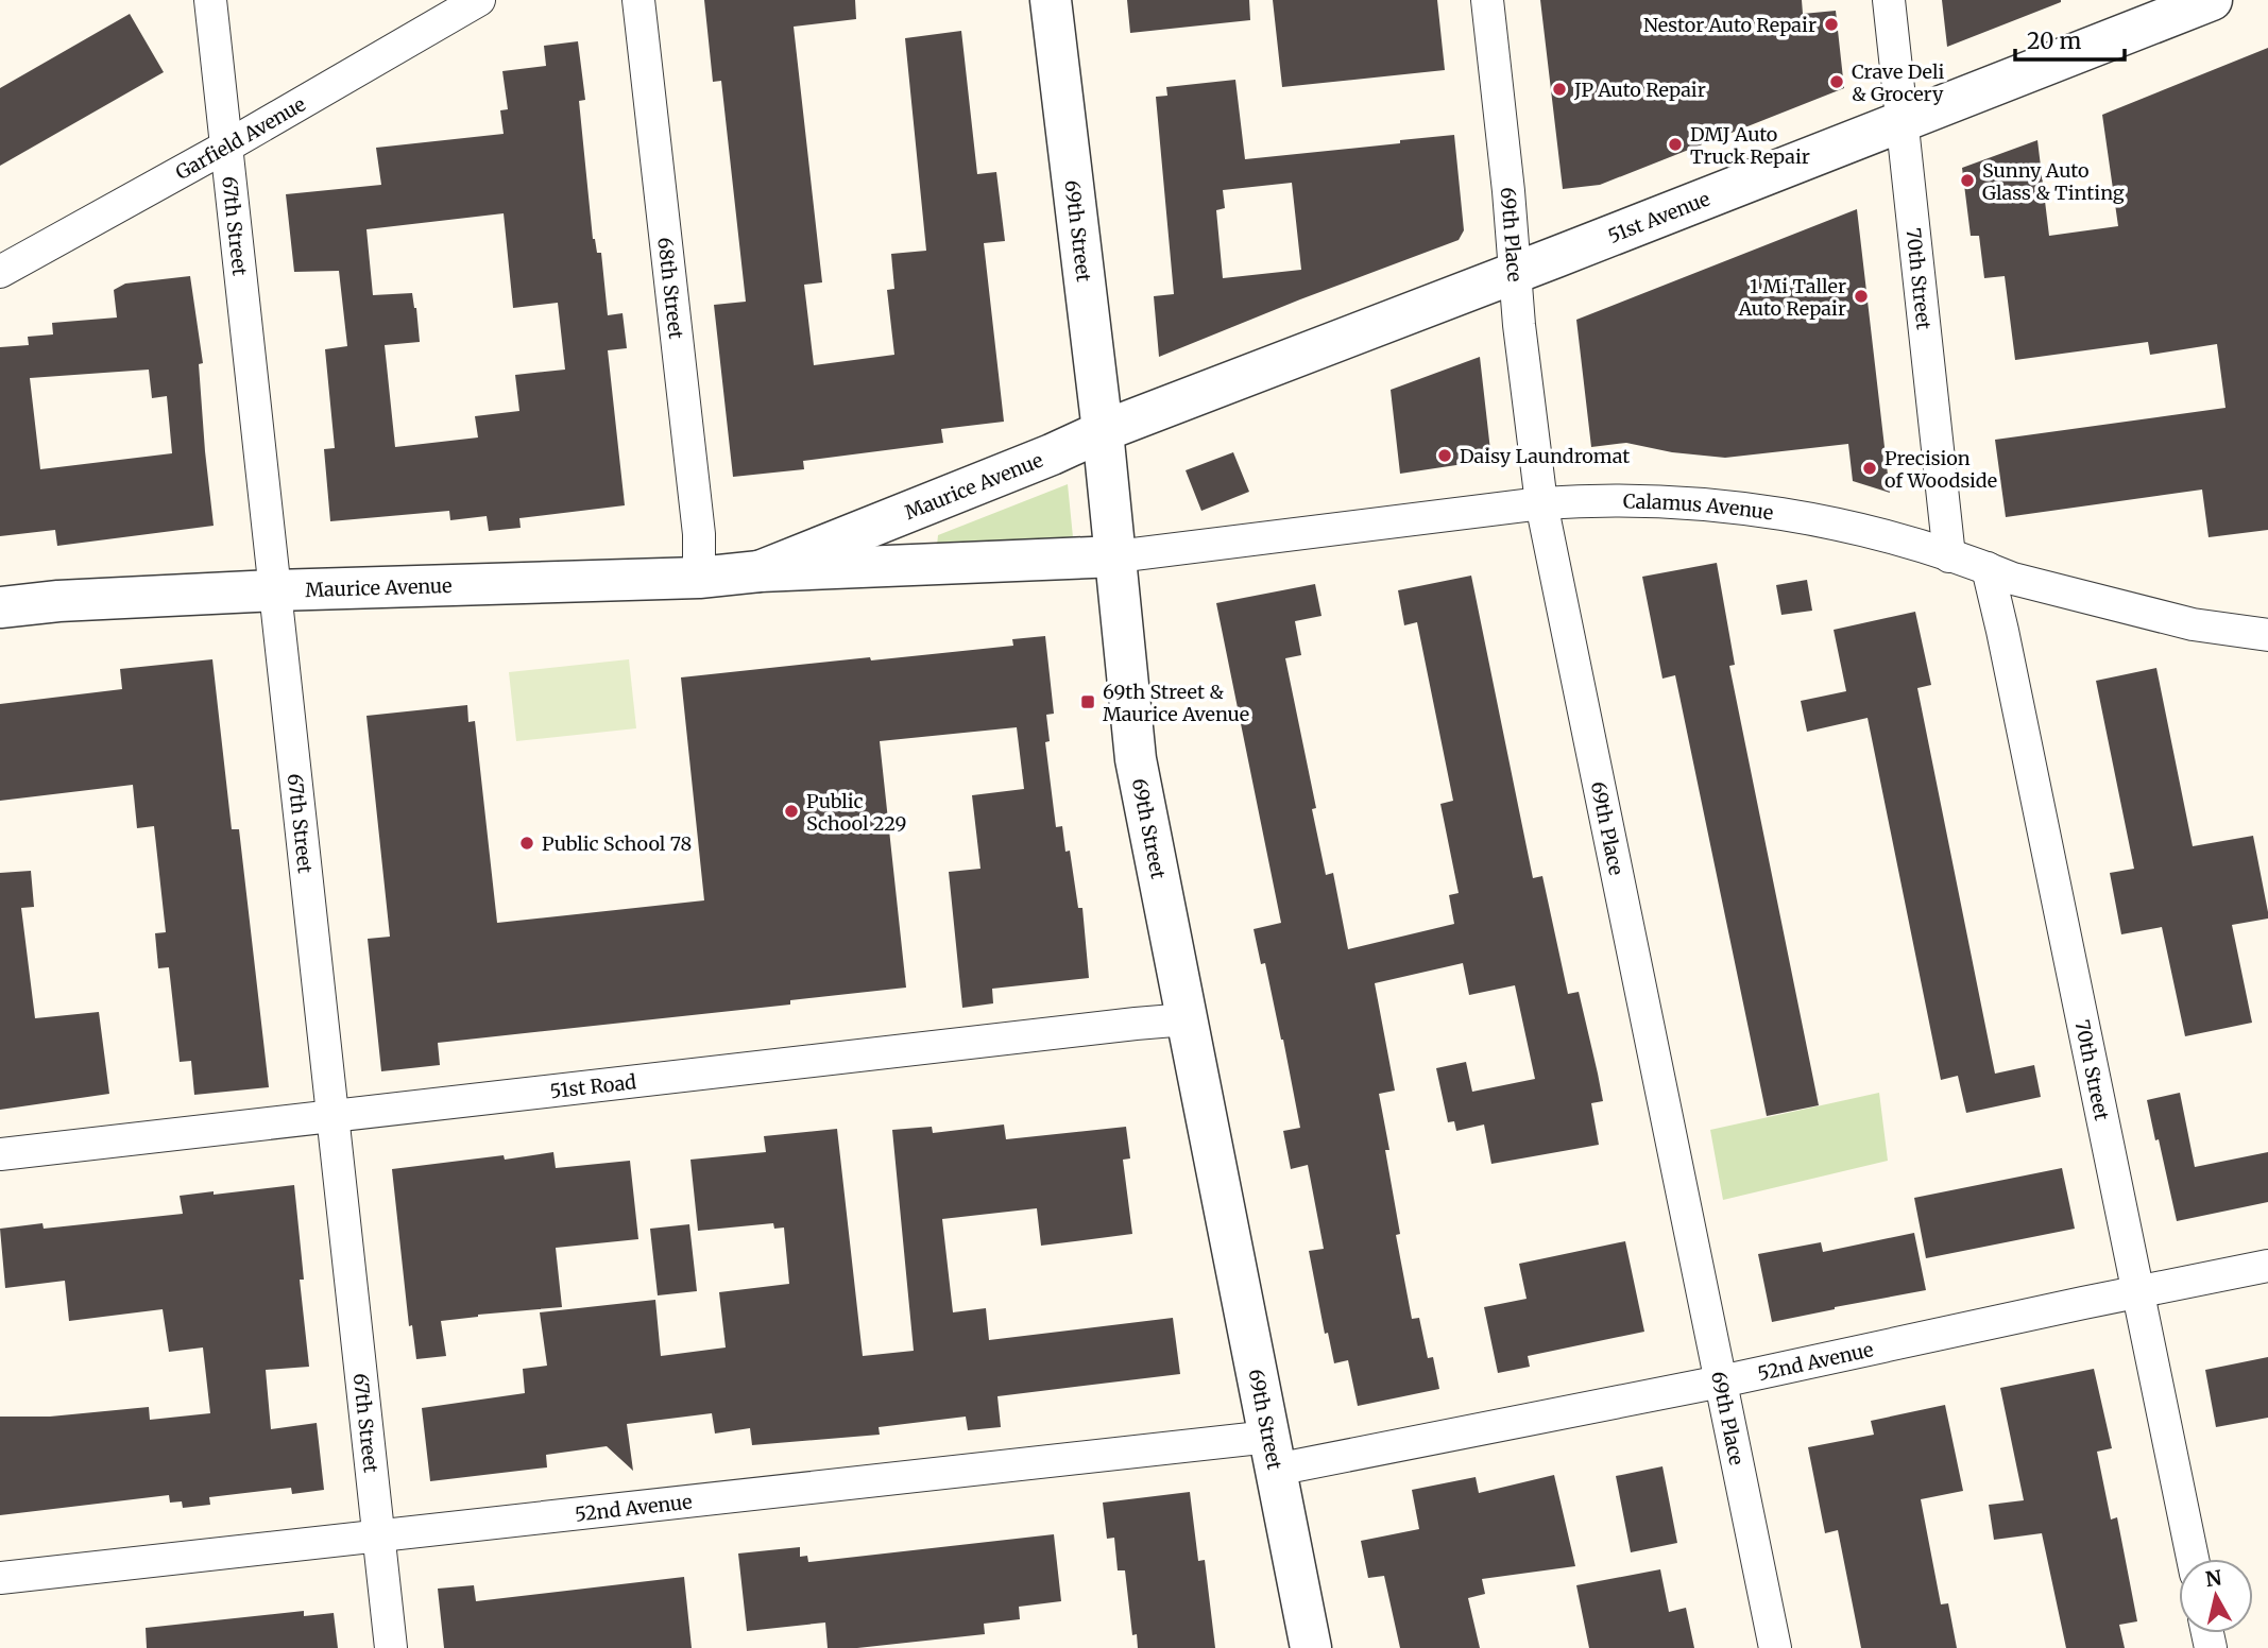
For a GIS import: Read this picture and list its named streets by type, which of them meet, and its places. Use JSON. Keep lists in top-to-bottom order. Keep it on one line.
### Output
{"streets":{"street":["Garfield Avenue","51st Avenue","67th Street","69th Street","69th Place","70th Street","68th Street","Maurice Avenue","Calamus Avenue","51st Road","52nd Avenue"]},"crossings":[["Garfield Avenue","67th Street"],["51st Avenue","69th Street"],["51st Avenue","69th Place"],["51st Avenue","70th Street"],["51st Avenue","Maurice Avenue"],["67th Street","Maurice Avenue"],["67th Street","51st Road"],["67th Street","52nd Avenue"],["69th Street","Maurice Avenue"],["69th Street","Calamus Avenue"],["69th Street","51st Road"],["69th Street","52nd Avenue"],["69th Place","Calamus Avenue"],["69th Place","52nd Avenue"],["70th Street","Calamus Avenue"],["70th Street","52nd Avenue"],["68th Street","Maurice Avenue"],["Maurice Avenue","Calamus Avenue"]],"places":{"other":["Nestor Auto Repair","Crave Deli & Grocery","JP Auto Repair","DMJ Auto Truck Repair","Sunny Auto Glass & Tinting","1 Mi Taller Auto Repair","Daisy Laundromat","Precision of Woodside","Public School 229","Public School 78"],"transit":["69th Street & Maurice Avenue"]},"scale_bar":"20 m","north":"top"}
